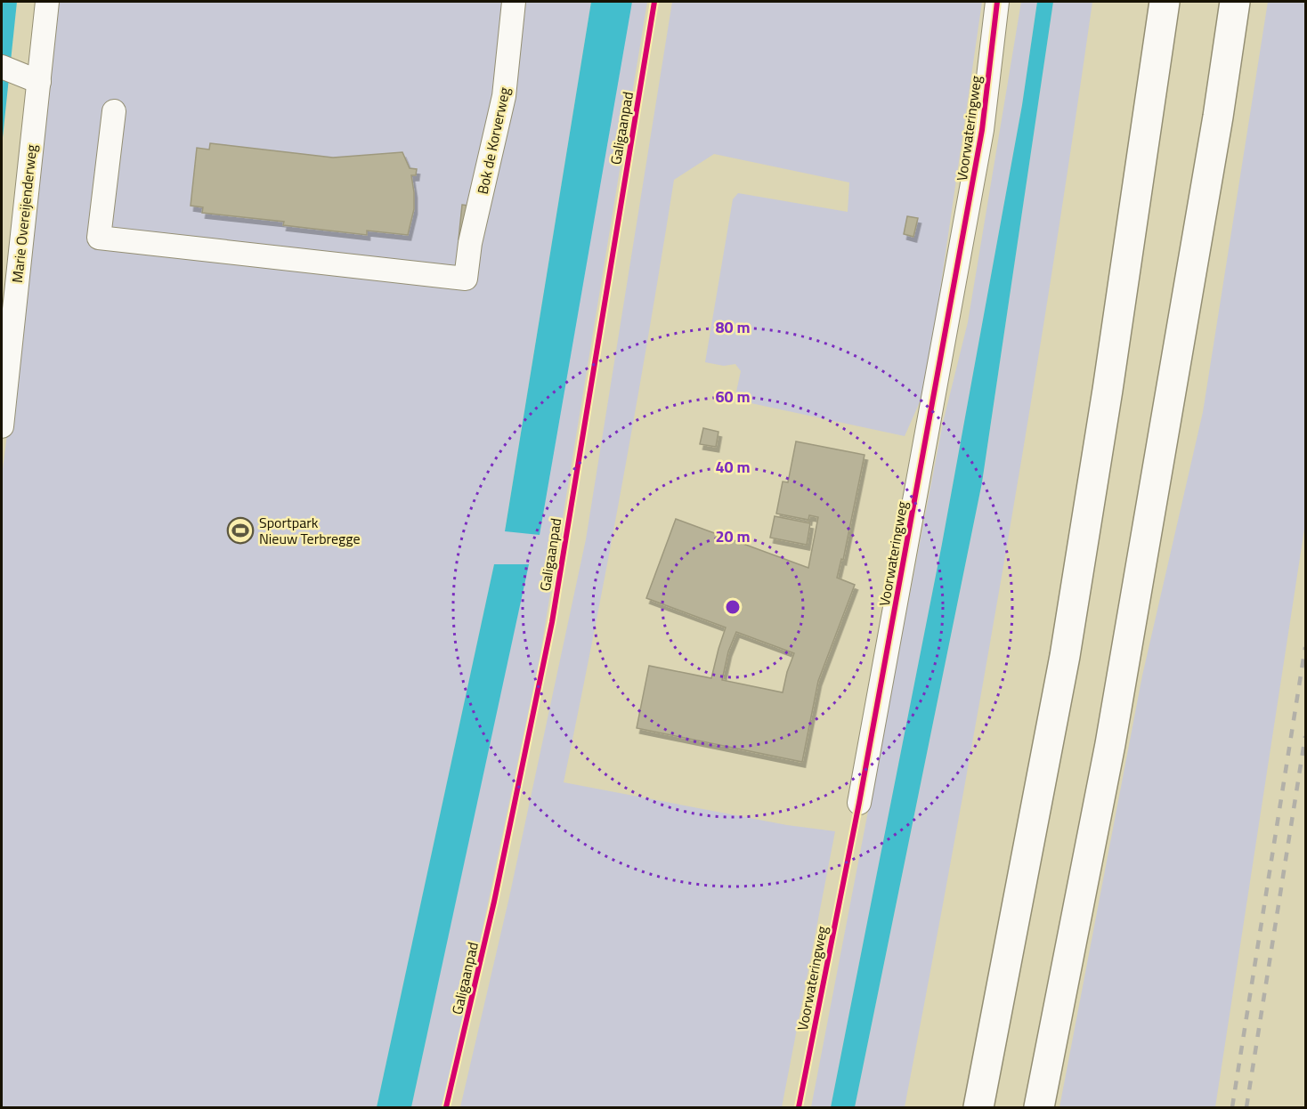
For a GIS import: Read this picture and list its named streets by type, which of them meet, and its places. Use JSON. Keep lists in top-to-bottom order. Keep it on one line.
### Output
{"streets":{"street":["Voorwateringweg","Bok de Korverweg","Marie Overeijenderweg"],"cycle path":["Galigaanpad"]},"places":{"sports":["Sportpark Nieuw Terbregge"]},"rings":["80 m","60 m","40 m","20 m"]}
